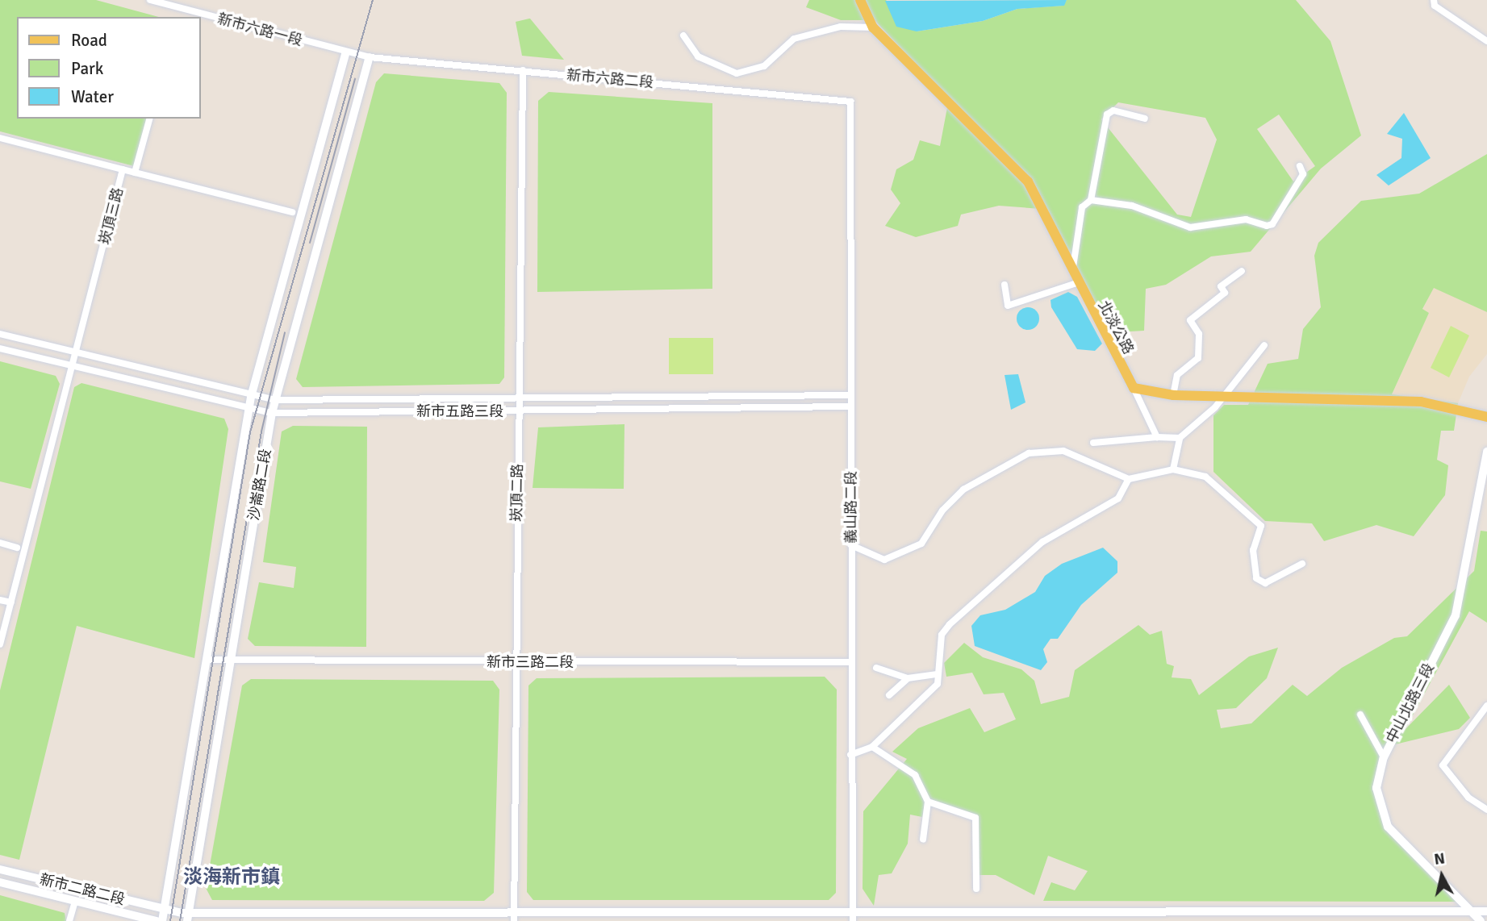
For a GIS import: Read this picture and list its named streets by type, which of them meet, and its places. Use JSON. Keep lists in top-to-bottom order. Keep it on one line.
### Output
{"streets":{"main road":["北淡公路"],"street":["新市六路一段","新市六路二段","崁頂三路","新市五路三段","沙崙路二段","崁頂二路","義山路二段","新市三路二段","中山北路三段","新市二路二段"]},"crossings":[["新市六路一段","新市六路二段"],["新市六路一段","沙崙路二段"],["新市六路二段","沙崙路二段"],["新市六路二段","崁頂二路"],["新市六路二段","義山路二段"],["崁頂三路","新市五路三段"],["新市五路三段","沙崙路二段"],["新市五路三段","崁頂二路"],["新市五路三段","義山路二段"],["沙崙路二段","新市三路二段"],["沙崙路二段","新市二路二段"],["崁頂二路","新市三路二段"],["崁頂二路","新市二路二段"],["義山路二段","新市三路二段"],["義山路二段","新市二路二段"],["中山北路三段","新市二路二段"]],"districts":["淡海新市鎮"],"legend":["Road","Park","Water"],"north":"top"}
